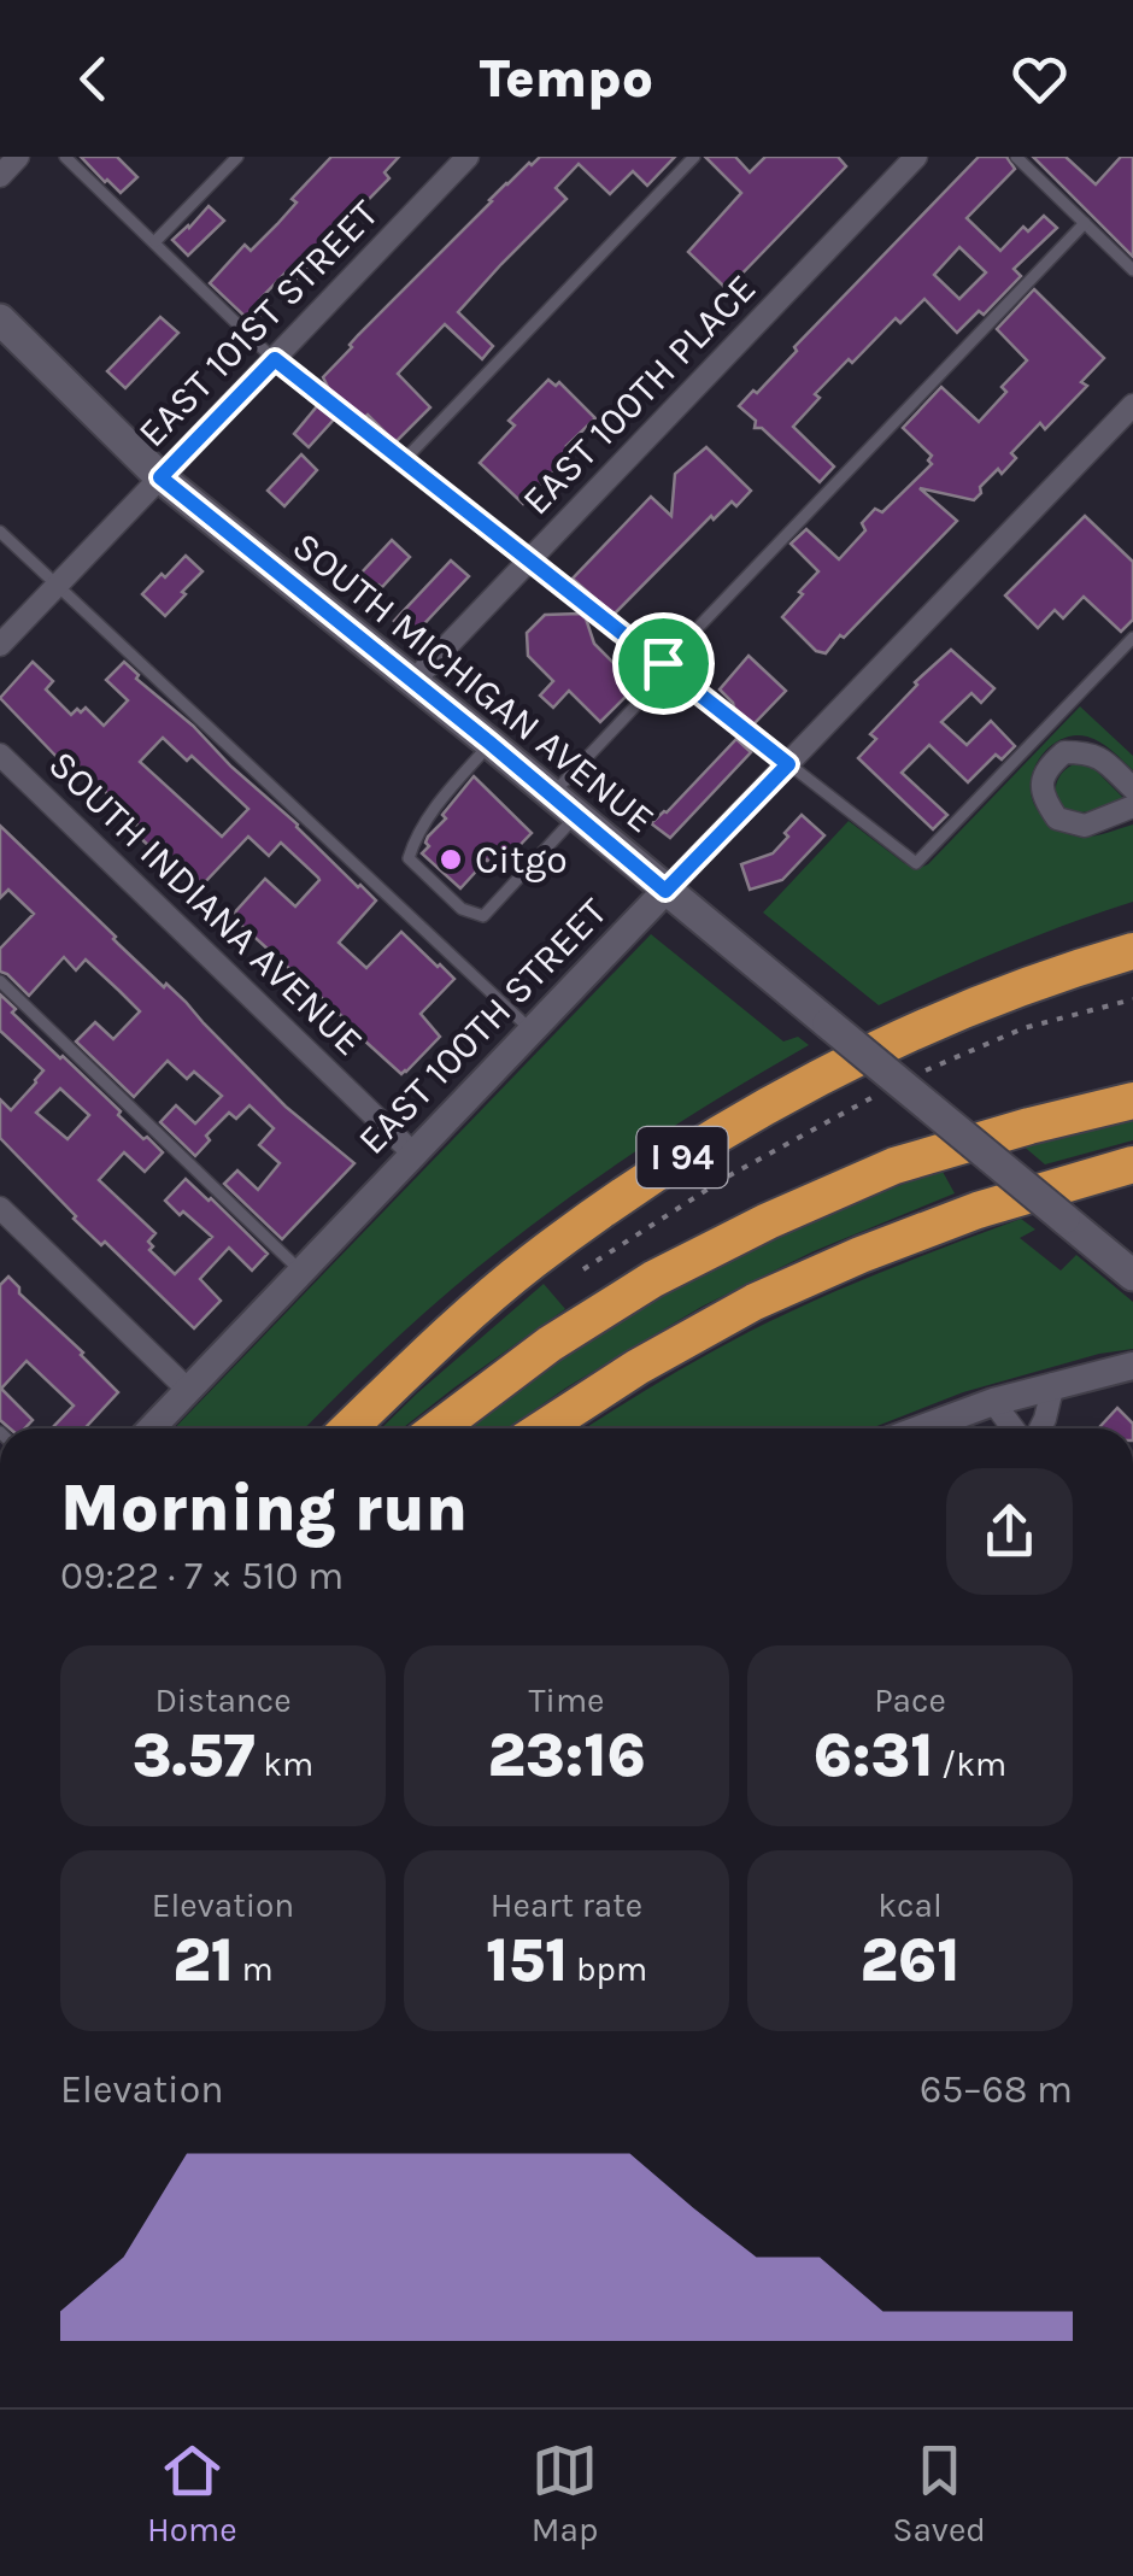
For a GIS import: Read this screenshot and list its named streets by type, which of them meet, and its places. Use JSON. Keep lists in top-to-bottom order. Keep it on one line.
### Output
{"streets":{"highway":["I 94"],"main road":["SOUTH MICHIGAN AVENUE"],"street":["EAST 101ST STREET","EAST 100TH PLACE","SOUTH INDIANA AVENUE","EAST 100TH STREET"]},"crossings":[["EAST 101ST STREET","SOUTH MICHIGAN AVENUE"],["EAST 100TH PLACE","SOUTH MICHIGAN AVENUE"],["SOUTH MICHIGAN AVENUE","EAST 100TH STREET"],["SOUTH INDIANA AVENUE","EAST 100TH STREET"]],"places":["Citgo"],"page":{"header":"Tempo","heading":["Morning run","09:22 · 7 × 510 m"],"stats":[["Distance","3.57 km"],["Time","23:16"],["Pace","6:31 /km"],["Elevation","21 m"],["Heart rate","151 bpm"],["kcal","261"]],"chart":["Elevation","65–68 m"],"tabs":["Home","Map","Saved"]}}
